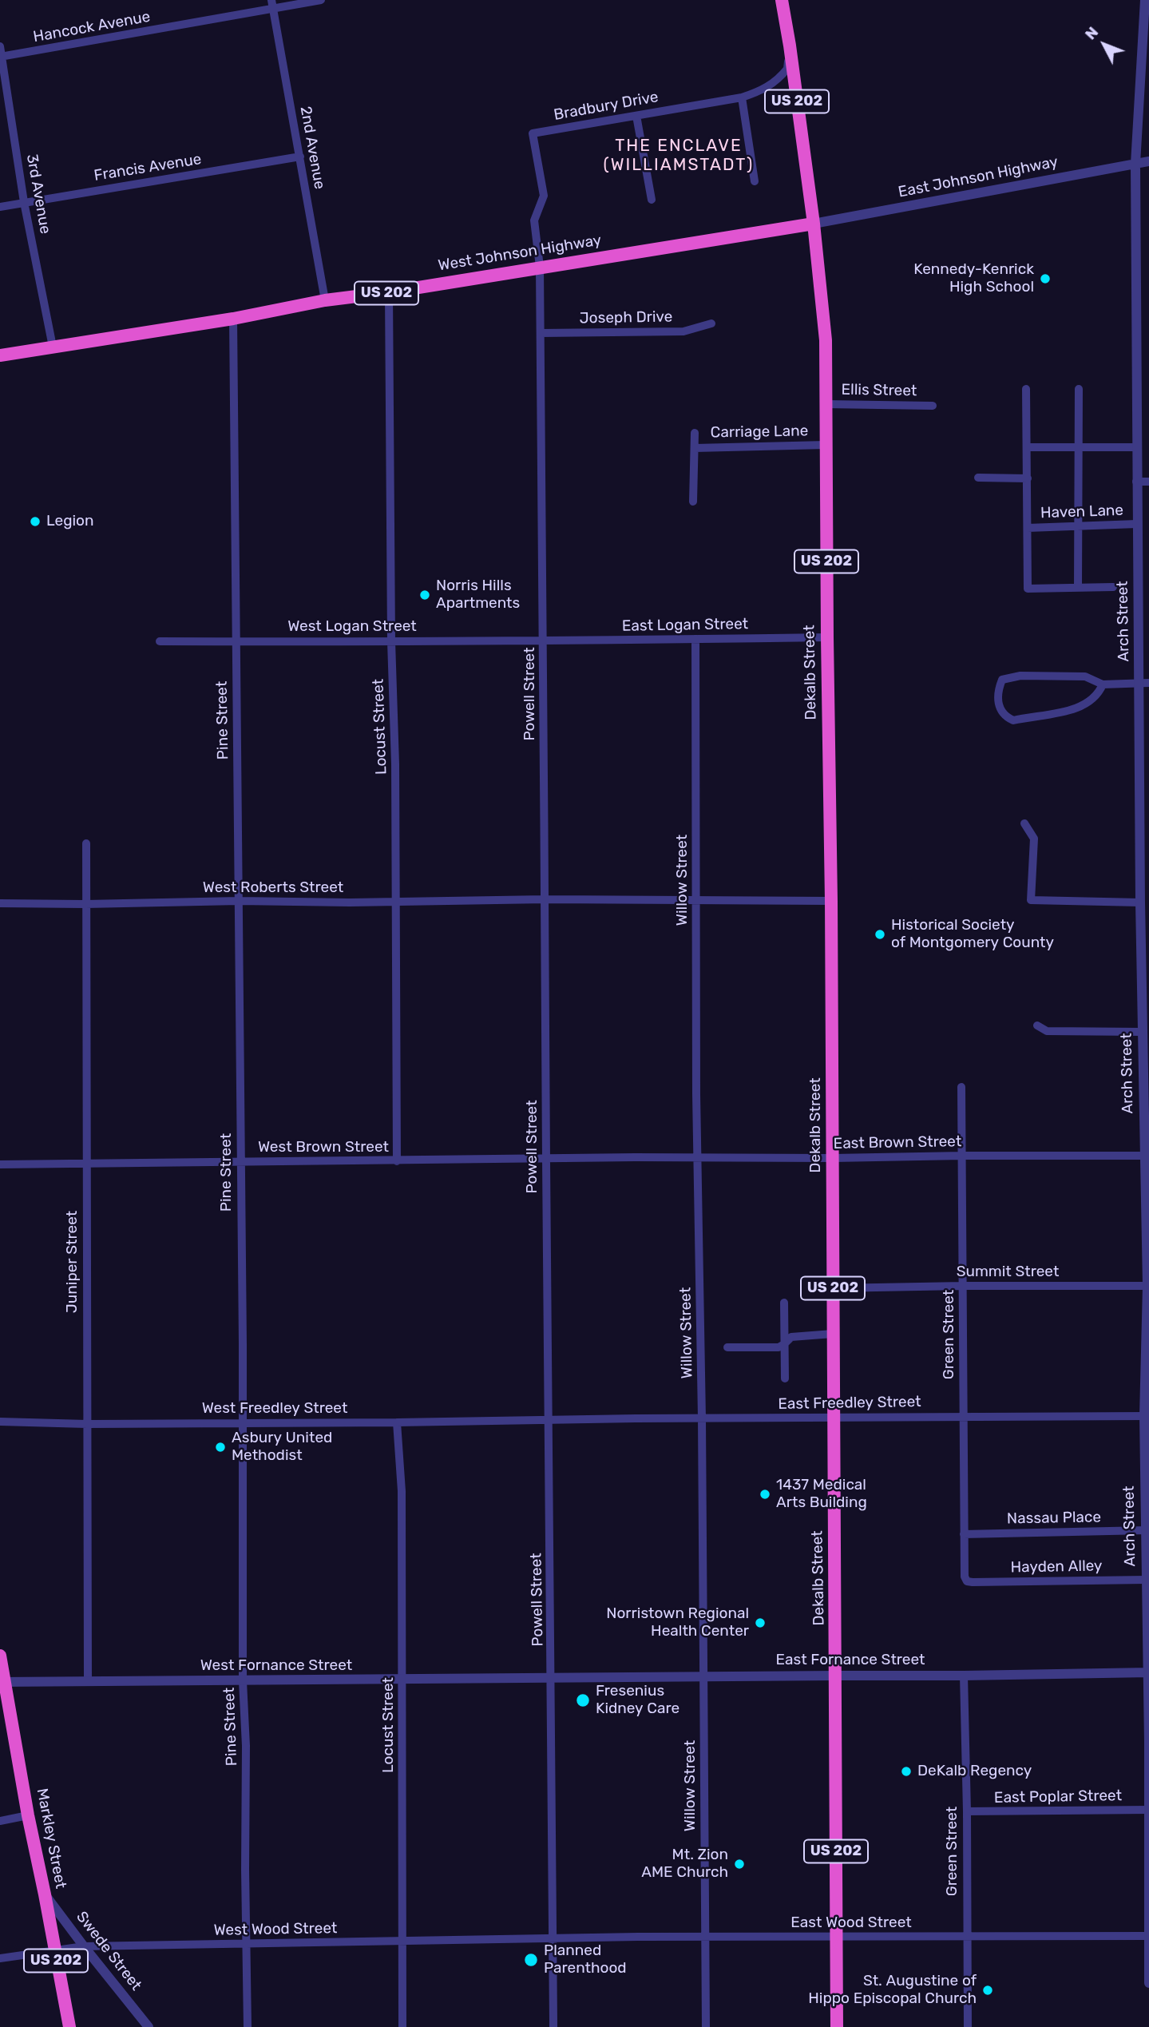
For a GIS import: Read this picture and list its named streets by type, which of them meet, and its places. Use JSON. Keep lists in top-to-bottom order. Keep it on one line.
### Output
{"streets":{"highway":["US 202","West Johnson Highway","Dekalb Street","Markley Street"],"street":["Hancock Avenue","Bradbury Drive","2nd Avenue","Francis Avenue","East Johnson Highway","3rd Avenue","Joseph Drive","Ellis Street","Carriage Lane","Haven Lane","Arch Street","East Logan Street","West Logan Street","Powell Street","Pine Street","Locust Street","Willow Street","West Roberts Street","East Brown Street","West Brown Street","Juniper Street","Summit Street","Green Street","East Freedley Street","West Freedley Street","Nassau Place","Hayden Alley","East Fornance Street","West Fornance Street","East Poplar Street","East Wood Street","West Wood Street","Swede Street"]},"crossings":[["Hancock Avenue","2nd Avenue"],["Hancock Avenue","3rd Avenue"],["US 202","Bradbury Drive"],["US 202","East Johnson Highway"],["US 202","West Johnson Highway"],["US 202","Dekalb Street"],["Bradbury Drive","West Johnson Highway"],["Bradbury Drive","Powell Street"],["2nd Avenue","Francis Avenue"],["2nd Avenue","West Johnson Highway"],["Francis Avenue","3rd Avenue"],["East Johnson Highway","West Johnson Highway"],["East Johnson Highway","Arch Street"],["East Johnson Highway","Dekalb Street"],["3rd Avenue","West Johnson Highway"],["West Johnson Highway","Dekalb Street"],["West Johnson Highway","Powell Street"],["West Johnson Highway","Pine Street"],["West Johnson Highway","Locust Street"],["Joseph Drive","Powell Street"],["Ellis Street","Dekalb Street"],["Carriage Lane","Dekalb Street"],["Haven Lane","Arch Street"],["Arch Street","East Brown Street"],["Arch Street","Summit Street"],["Arch Street","East Freedley Street"],["Arch Street","Nassau Place"],["Arch Street","Hayden Alley"],["Arch Street","East Fornance Street"],["Arch Street","East Poplar Street"],["Arch Street","East Wood Street"],["East Logan Street","West Logan Street"],["East Logan Street","Dekalb Street"],["East Logan Street","Powell Street"],["East Logan Street","Willow Street"],["West Logan Street","Powell Street"],["West Logan Street","Pine Street"],["West Logan Street","Locust Street"],["Dekalb Street","West Roberts Street"],["Dekalb Street","East Brown Street"],["Dekalb Street","Summit Street"],["Dekalb Street","East Freedley Street"],["Dekalb Street","East Fornance Street"],["Dekalb Street","East Wood Street"],["Powell Street","West Roberts Street"],["Powell Street","East Brown Street"],["Powell Street","West Brown Street"],["Powell Street","East Freedley Street"],["Powell Street","West Freedley Street"],["Powell Street","East Fornance Street"],["Powell Street","West Fornance Street"],["Powell Street","East Wood Street"],["Powell Street","West Wood Street"],["Pine Street","West Roberts Street"],["Pine Street","West Brown Street"],["Pine Street","West Freedley Street"],["Pine Street","West Fornance Street"],["Pine Street","West Wood Street"],["Locust Street","West Roberts Street"],["Locust Street","West Brown Street"],["Locust Street","West Freedley Street"],["Locust Street","West Fornance Street"],["Locust Street","West Wood Street"],["Willow Street","West Roberts Street"],["Willow Street","East Brown Street"],["Willow Street","East Freedley Street"],["Willow Street","East Fornance Street"],["Willow Street","East Wood Street"],["West Roberts Street","Juniper Street"],["East Brown Street","West Brown Street"],["East Brown Street","Green Street"],["West Brown Street","Juniper Street"],["Juniper Street","West Freedley Street"],["Juniper Street","West Fornance Street"],["Summit Street","Green Street"],["Green Street","East Freedley Street"],["Green Street","Nassau Place"],["Green Street","Hayden Alley"],["Green Street","East Fornance Street"],["Green Street","East Poplar Street"],["Green Street","East Wood Street"],["East Freedley Street","West Freedley Street"],["East Fornance Street","West Fornance Street"],["West Fornance Street","Markley Street"],["Markley Street","West Wood Street"],["Markley Street","Swede Street"],["East Wood Street","West Wood Street"],["West Wood Street","Swede Street"]],"districts":["THE ENCLAVE (WILLIAMSTADT)"],"places":["Kennedy-Kenrick High School","Legion","Norris Hills Apartments","Historical Society of Montgomery County","Asbury United Methodist","1437 Medical Arts Building","Norristown Regional Health Center","Fresenius Kidney Care","DeKalb Regency","Mt. Zion AME Church","Planned Parenthood","St. Augustine of Hippo Episcopal Church"],"north":"top left"}
